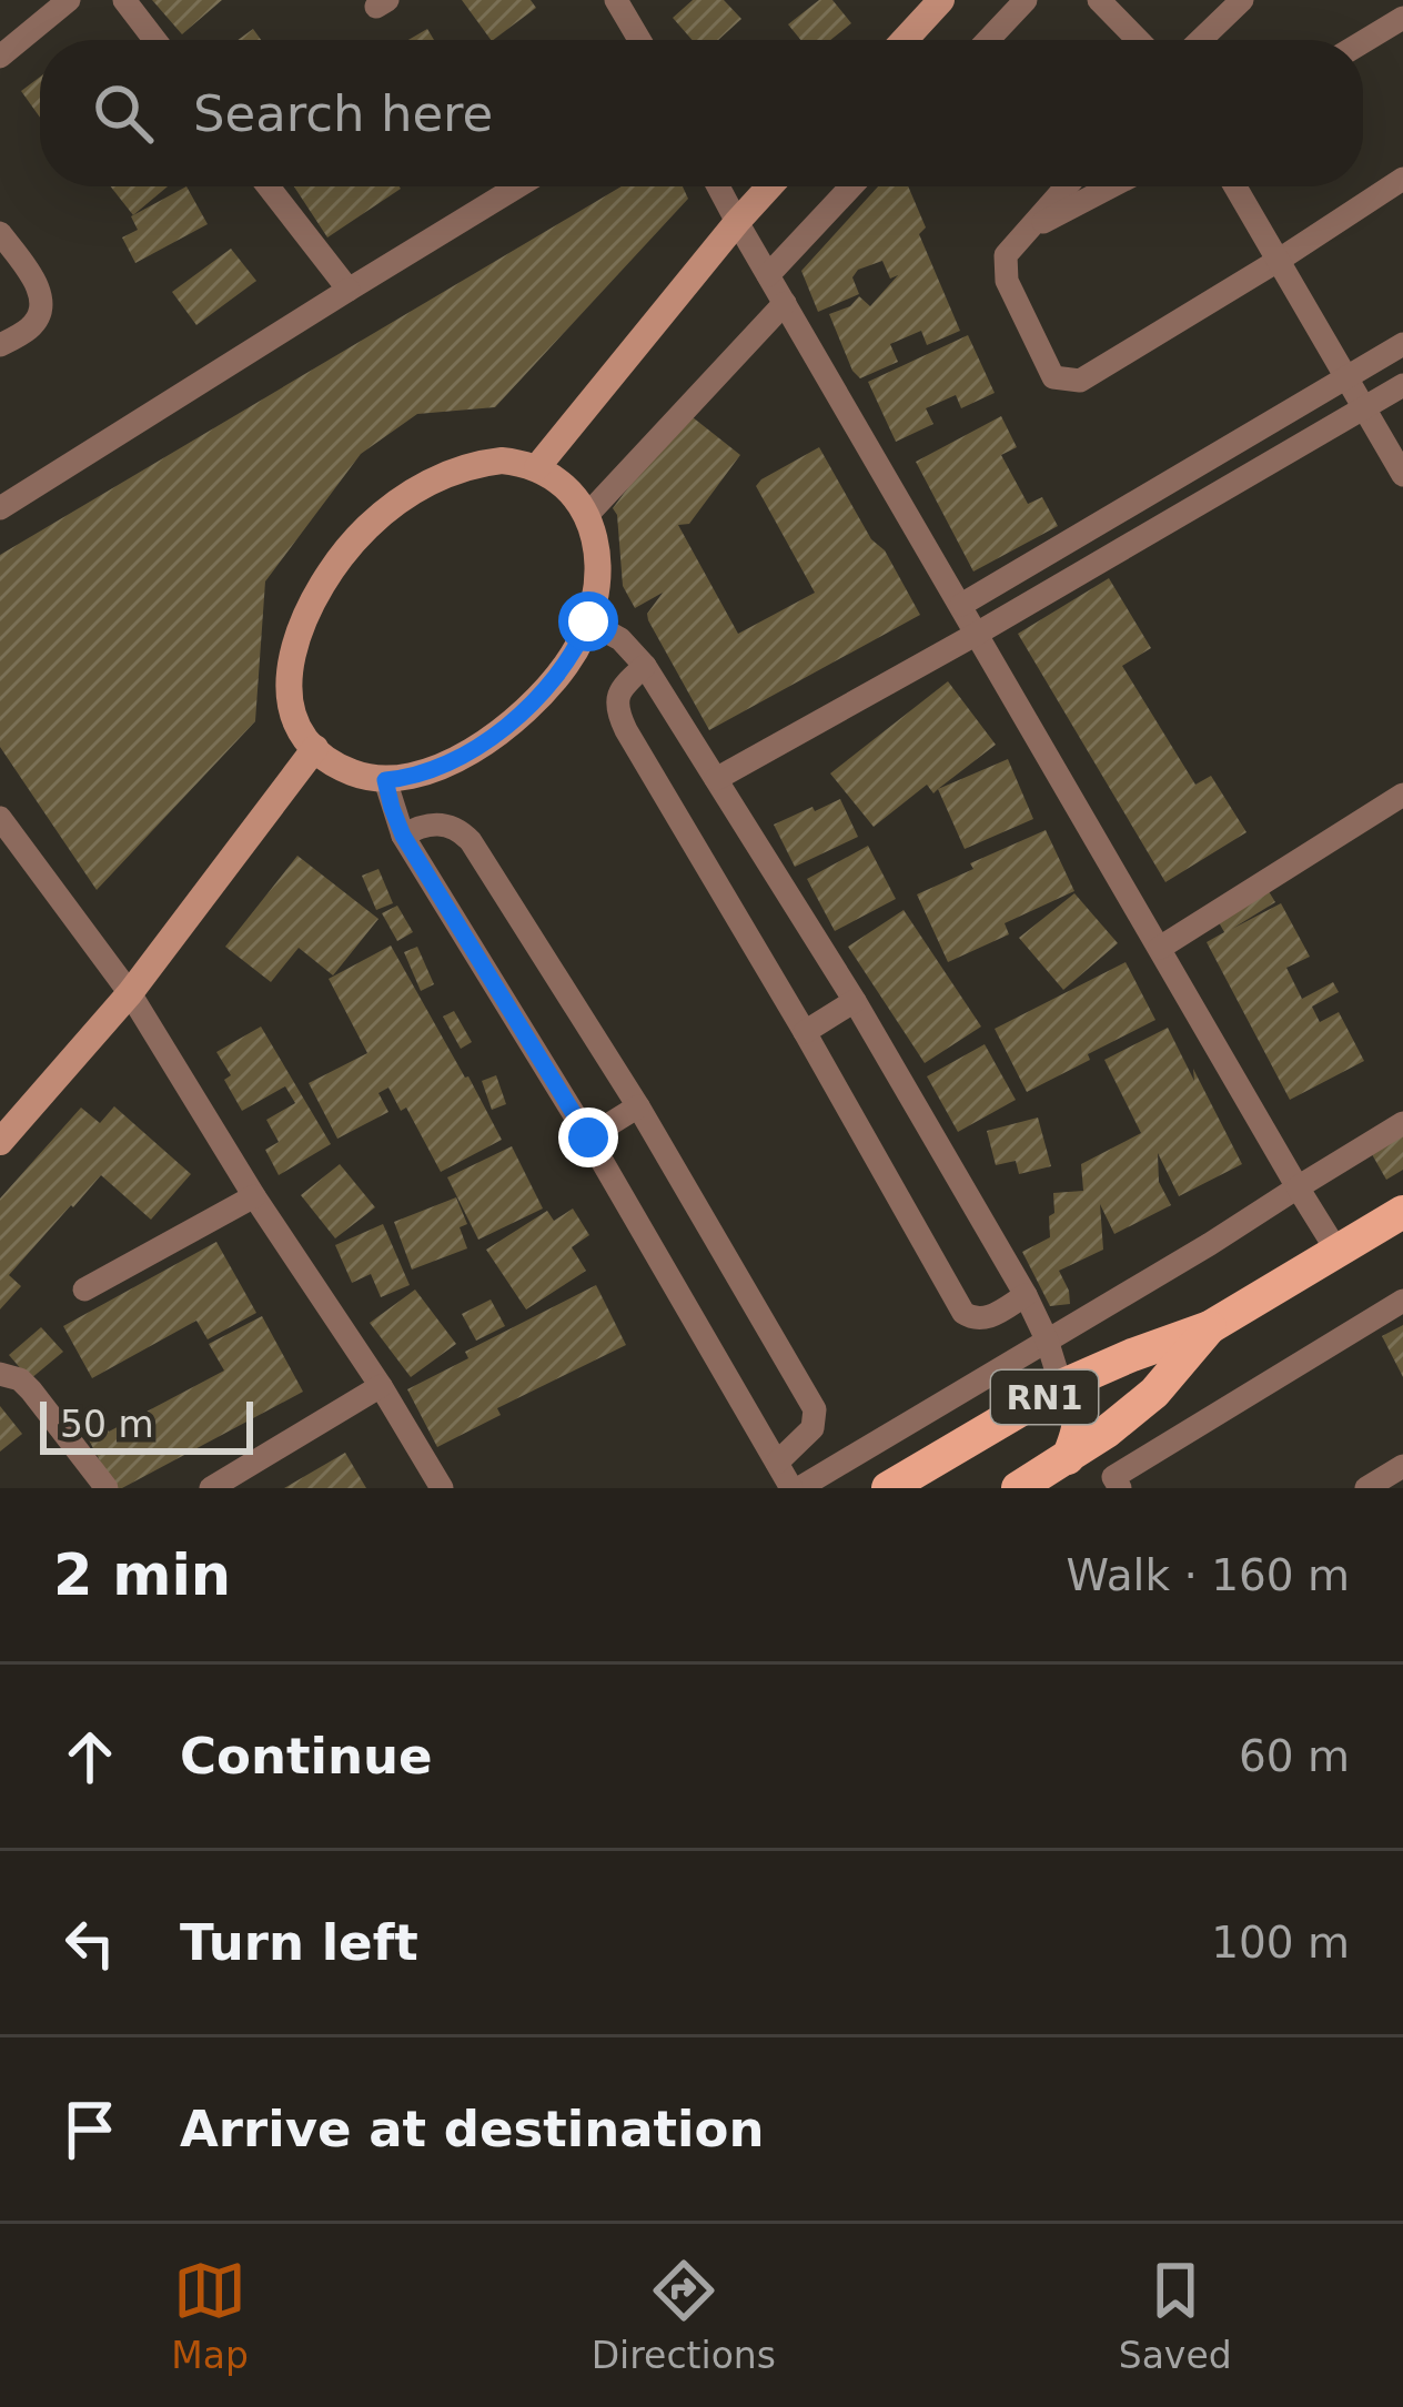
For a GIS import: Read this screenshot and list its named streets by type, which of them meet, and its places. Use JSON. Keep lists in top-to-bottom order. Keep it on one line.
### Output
{"streets":{"main road":["RN1"]},"scale_bar":"50 m","page":{"search":"Search here","scale":"50 m","heading":["2 min","Walk · 160 m"],"list":[["Continue","60 m"],["Turn left","100 m"],"Arrive at destination"],"nav":["Map","Directions","Saved"]}}
